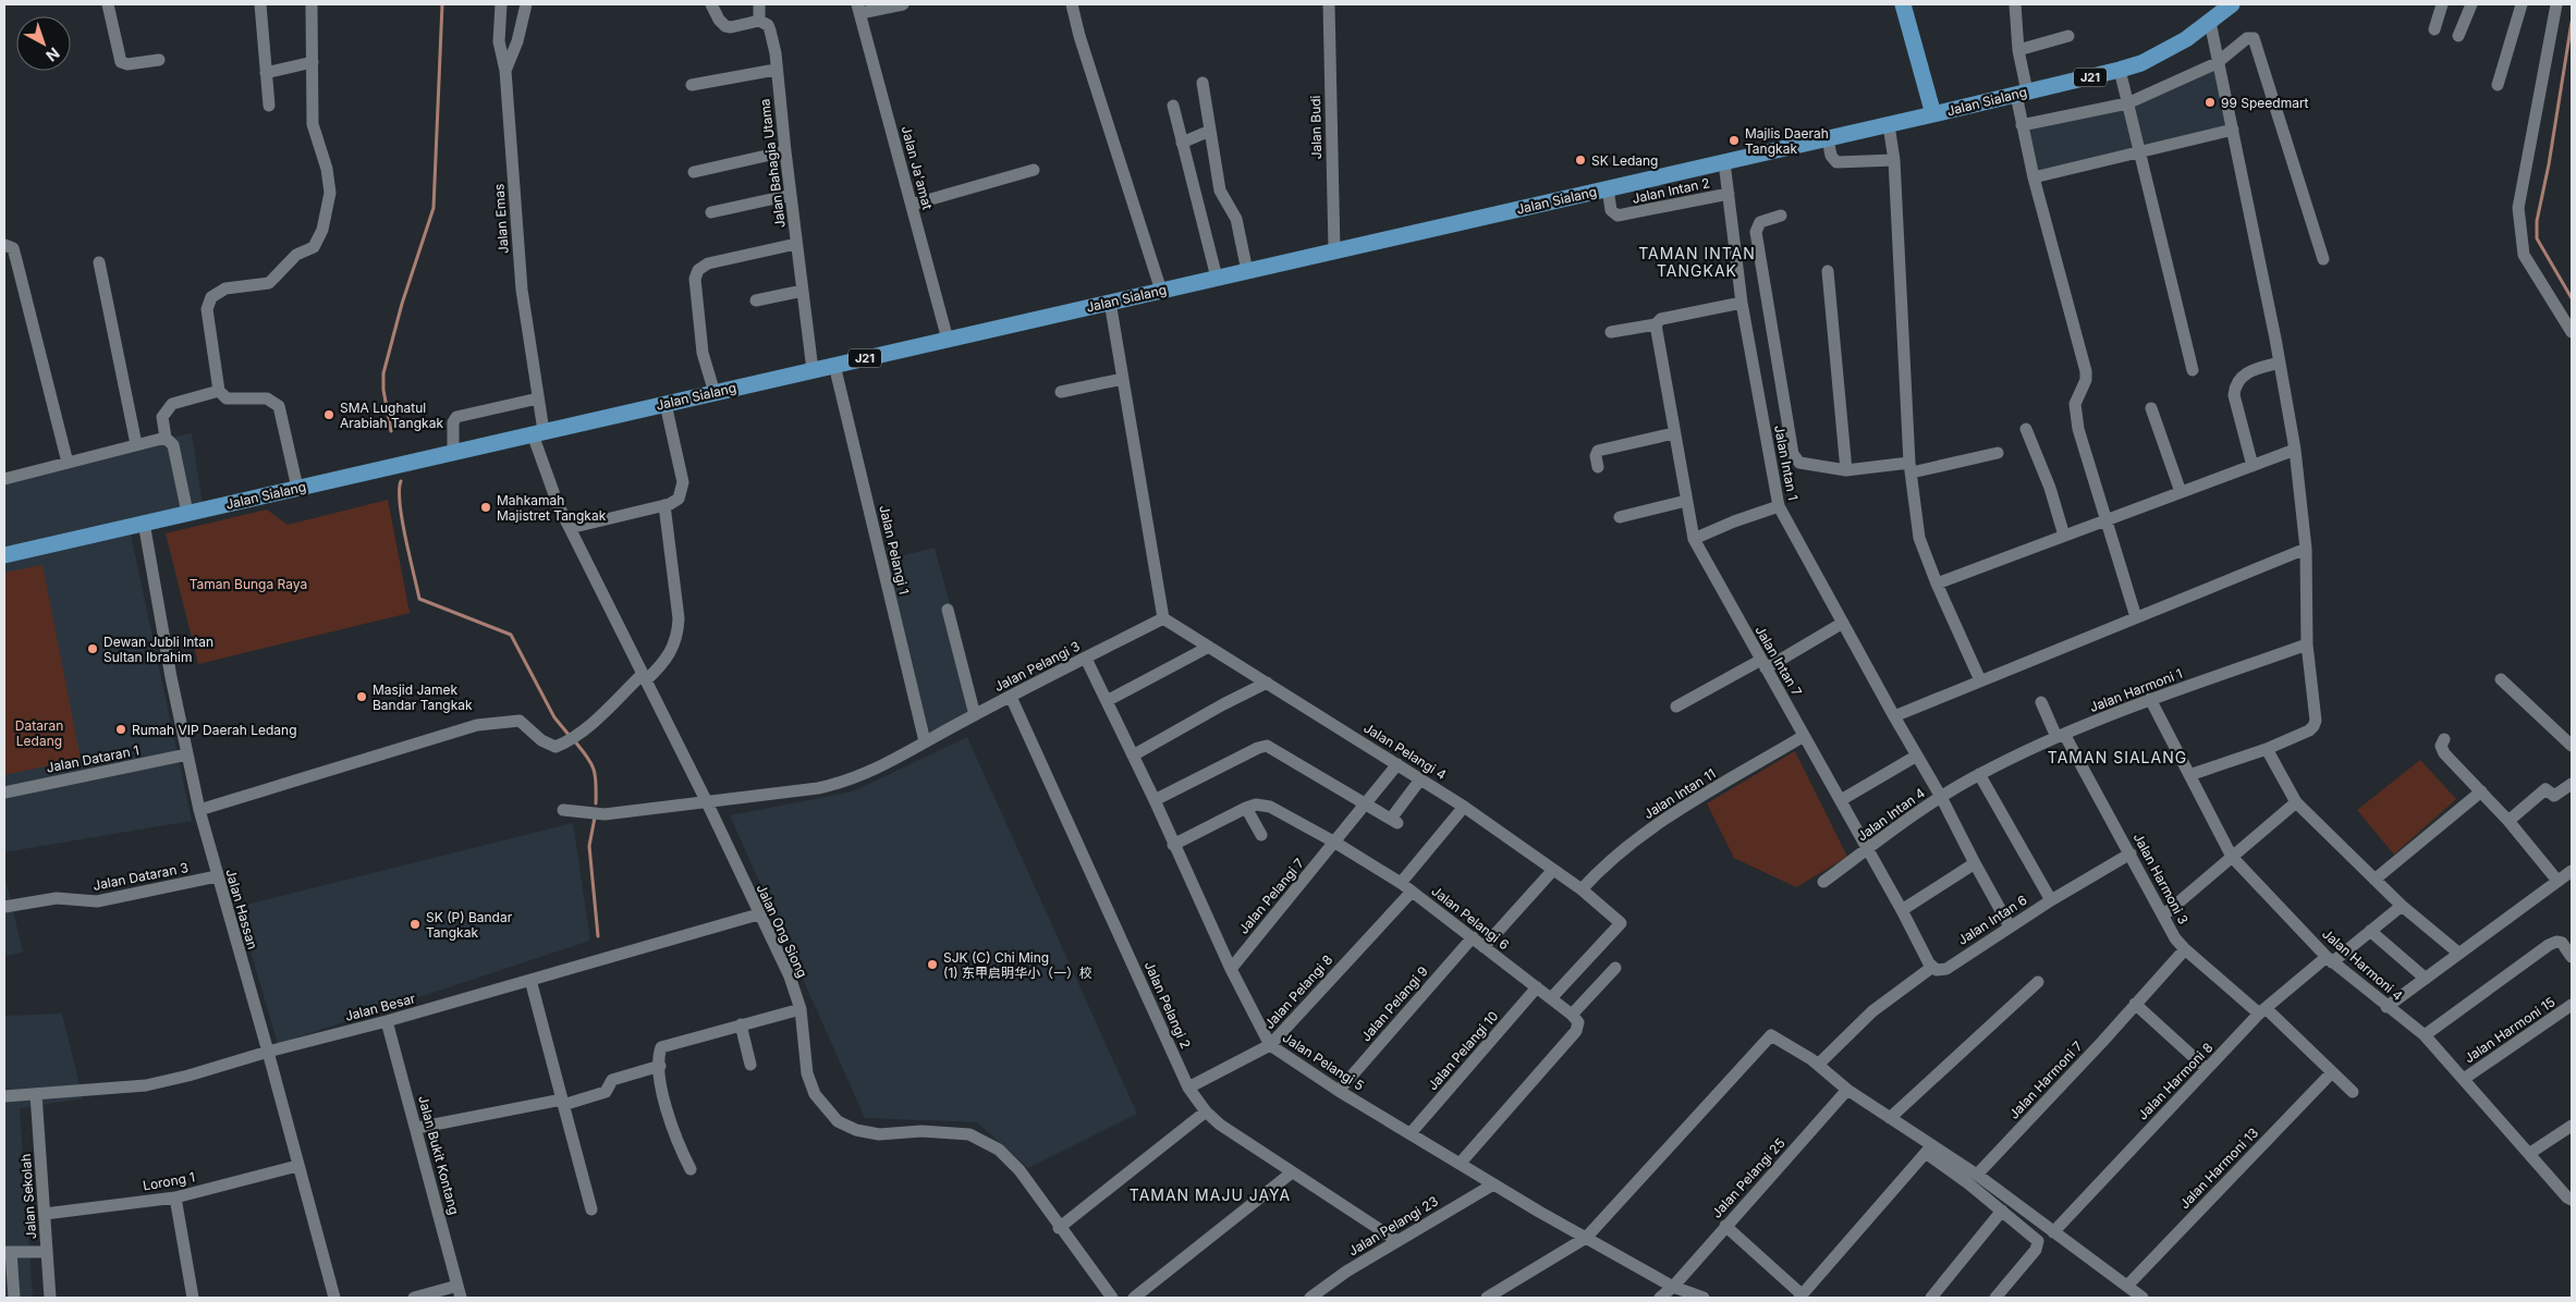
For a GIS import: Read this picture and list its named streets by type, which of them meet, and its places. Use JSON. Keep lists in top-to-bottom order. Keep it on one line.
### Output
{"streets":{"main road":["J21","Jalan Sialang"],"street":["Jalan Budi","Jalan Bahagia Utama","Jalan Ja'amat","Jalan Intan 2","Jalan Emas","Jalan Intan 1","Jalan Pelangi 1","Jalan Intan 7","Jalan Pelangi 3","Jalan Harmoni 1","Jalan Pelangi 4","Jalan Dataran 1","Jalan Intan 11","Jalan Intan 4","Jalan Dataran 3","Jalan Harmoni 3","Jalan Pelangi 7","Jalan Hassan","Jalan Pelangi 6","Jalan Intan 6","Jalan Ong Siong","Jalan Harmoni 4","Jalan Pelangi 8","Jalan Pelangi 9","Jalan Pelangi 2","Jalan Besar","Jalan Harmoni 15","Jalan Pelangi 10","Jalan Pelangi 5","Jalan Harmoni 7","Jalan Harmoni 8","Jalan Bukit Kontang","Jalan Harmoni 13","Jalan Pelangi 25","Lorong 1","Jalan Sekolah","Jalan Pelangi 23"]},"crossings":[["Jalan Sialang","Jalan Budi"],["Jalan Sialang","Jalan Bahagia Utama"],["Jalan Sialang","Jalan Ja'amat"],["Jalan Sialang","Jalan Intan 2"],["Jalan Sialang","Jalan Emas"],["Jalan Sialang","Jalan Intan 1"],["Jalan Sialang","Jalan Pelangi 1"],["Jalan Sialang","Jalan Hassan"],["Jalan Sialang","Jalan Ong Siong"],["Jalan Intan 2","Jalan Intan 1"],["Jalan Emas","Jalan Ong Siong"],["Jalan Intan 1","Jalan Intan 4"],["Jalan Intan 1","Jalan Intan 6"],["Jalan Pelangi 1","Jalan Pelangi 3"],["Jalan Intan 7","Jalan Intan 11"],["Jalan Intan 7","Jalan Intan 4"],["Jalan Intan 7","Jalan Intan 6"],["Jalan Pelangi 3","Jalan Pelangi 4"],["Jalan Pelangi 3","Jalan Ong Siong"],["Jalan Pelangi 3","Jalan Pelangi 2"],["Jalan Pelangi 3","Jalan Pelangi 5"],["Jalan Harmoni 1","Jalan Intan 4"],["Jalan Harmoni 1","Jalan Harmoni 3"],["Jalan Harmoni 1","Jalan Harmoni 4"],["Jalan Pelangi 4","Jalan Intan 11"],["Jalan Pelangi 4","Jalan Pelangi 7"],["Jalan Pelangi 4","Jalan Pelangi 6"],["Jalan Dataran 1","Jalan Hassan"],["Jalan Dataran 3","Jalan Hassan"],["Jalan Harmoni 3","Jalan Intan 6"],["Jalan Harmoni 3","Jalan Harmoni 7"],["Jalan Harmoni 3","Jalan Harmoni 8"],["Jalan Harmoni 3","Jalan Harmoni 13"],["Jalan Pelangi 7","Jalan Pelangi 6"],["Jalan Pelangi 7","Jalan Pelangi 5"],["Jalan Hassan","Jalan Besar"],["Jalan Hassan","Lorong 1"],["Jalan Pelangi 6","Jalan Pelangi 8"],["Jalan Pelangi 6","Jalan Pelangi 9"],["Jalan Pelangi 6","Jalan Pelangi 10"],["Jalan Pelangi 6","Jalan Pelangi 5"],["Jalan Ong Siong","Jalan Besar"],["Jalan Harmoni 4","Jalan Harmoni 15"],["Jalan Harmoni 4","Jalan Harmoni 8"],["Jalan Pelangi 8","Jalan Pelangi 2"],["Jalan Pelangi 8","Jalan Pelangi 5"],["Jalan Pelangi 9","Jalan Pelangi 5"],["Jalan Pelangi 2","Jalan Pelangi 23"],["Jalan Besar","Jalan Bukit Kontang"],["Jalan Besar","Jalan Sekolah"],["Jalan Pelangi 10","Jalan Pelangi 5"],["Jalan Pelangi 5","Jalan Pelangi 25"],["Jalan Pelangi 5","Jalan Pelangi 23"],["Lorong 1","Jalan Sekolah"]],"districts":["TAMAN INTAN TANGKAK","TAMAN SIALANG","TAMAN MAJU JAYA"],"parks":["Taman Bunga Raya","Dataran Ledang"],"places":["99 Speedmart","Majlis Daerah Tangkak","SK Ledang","SMA Lughatul Arabiah Tangkak","Mahkamah Majistret Tangkak","Dewan Jubli Intan Sultan Ibrahim","Masjid Jamek Bandar Tangkak","Rumah VIP Daerah Ledang","SK (P) Bandar Tangkak","SJK (C) Chi Ming (1) 东甲启明华小（一）校"],"north":"bottom right"}
